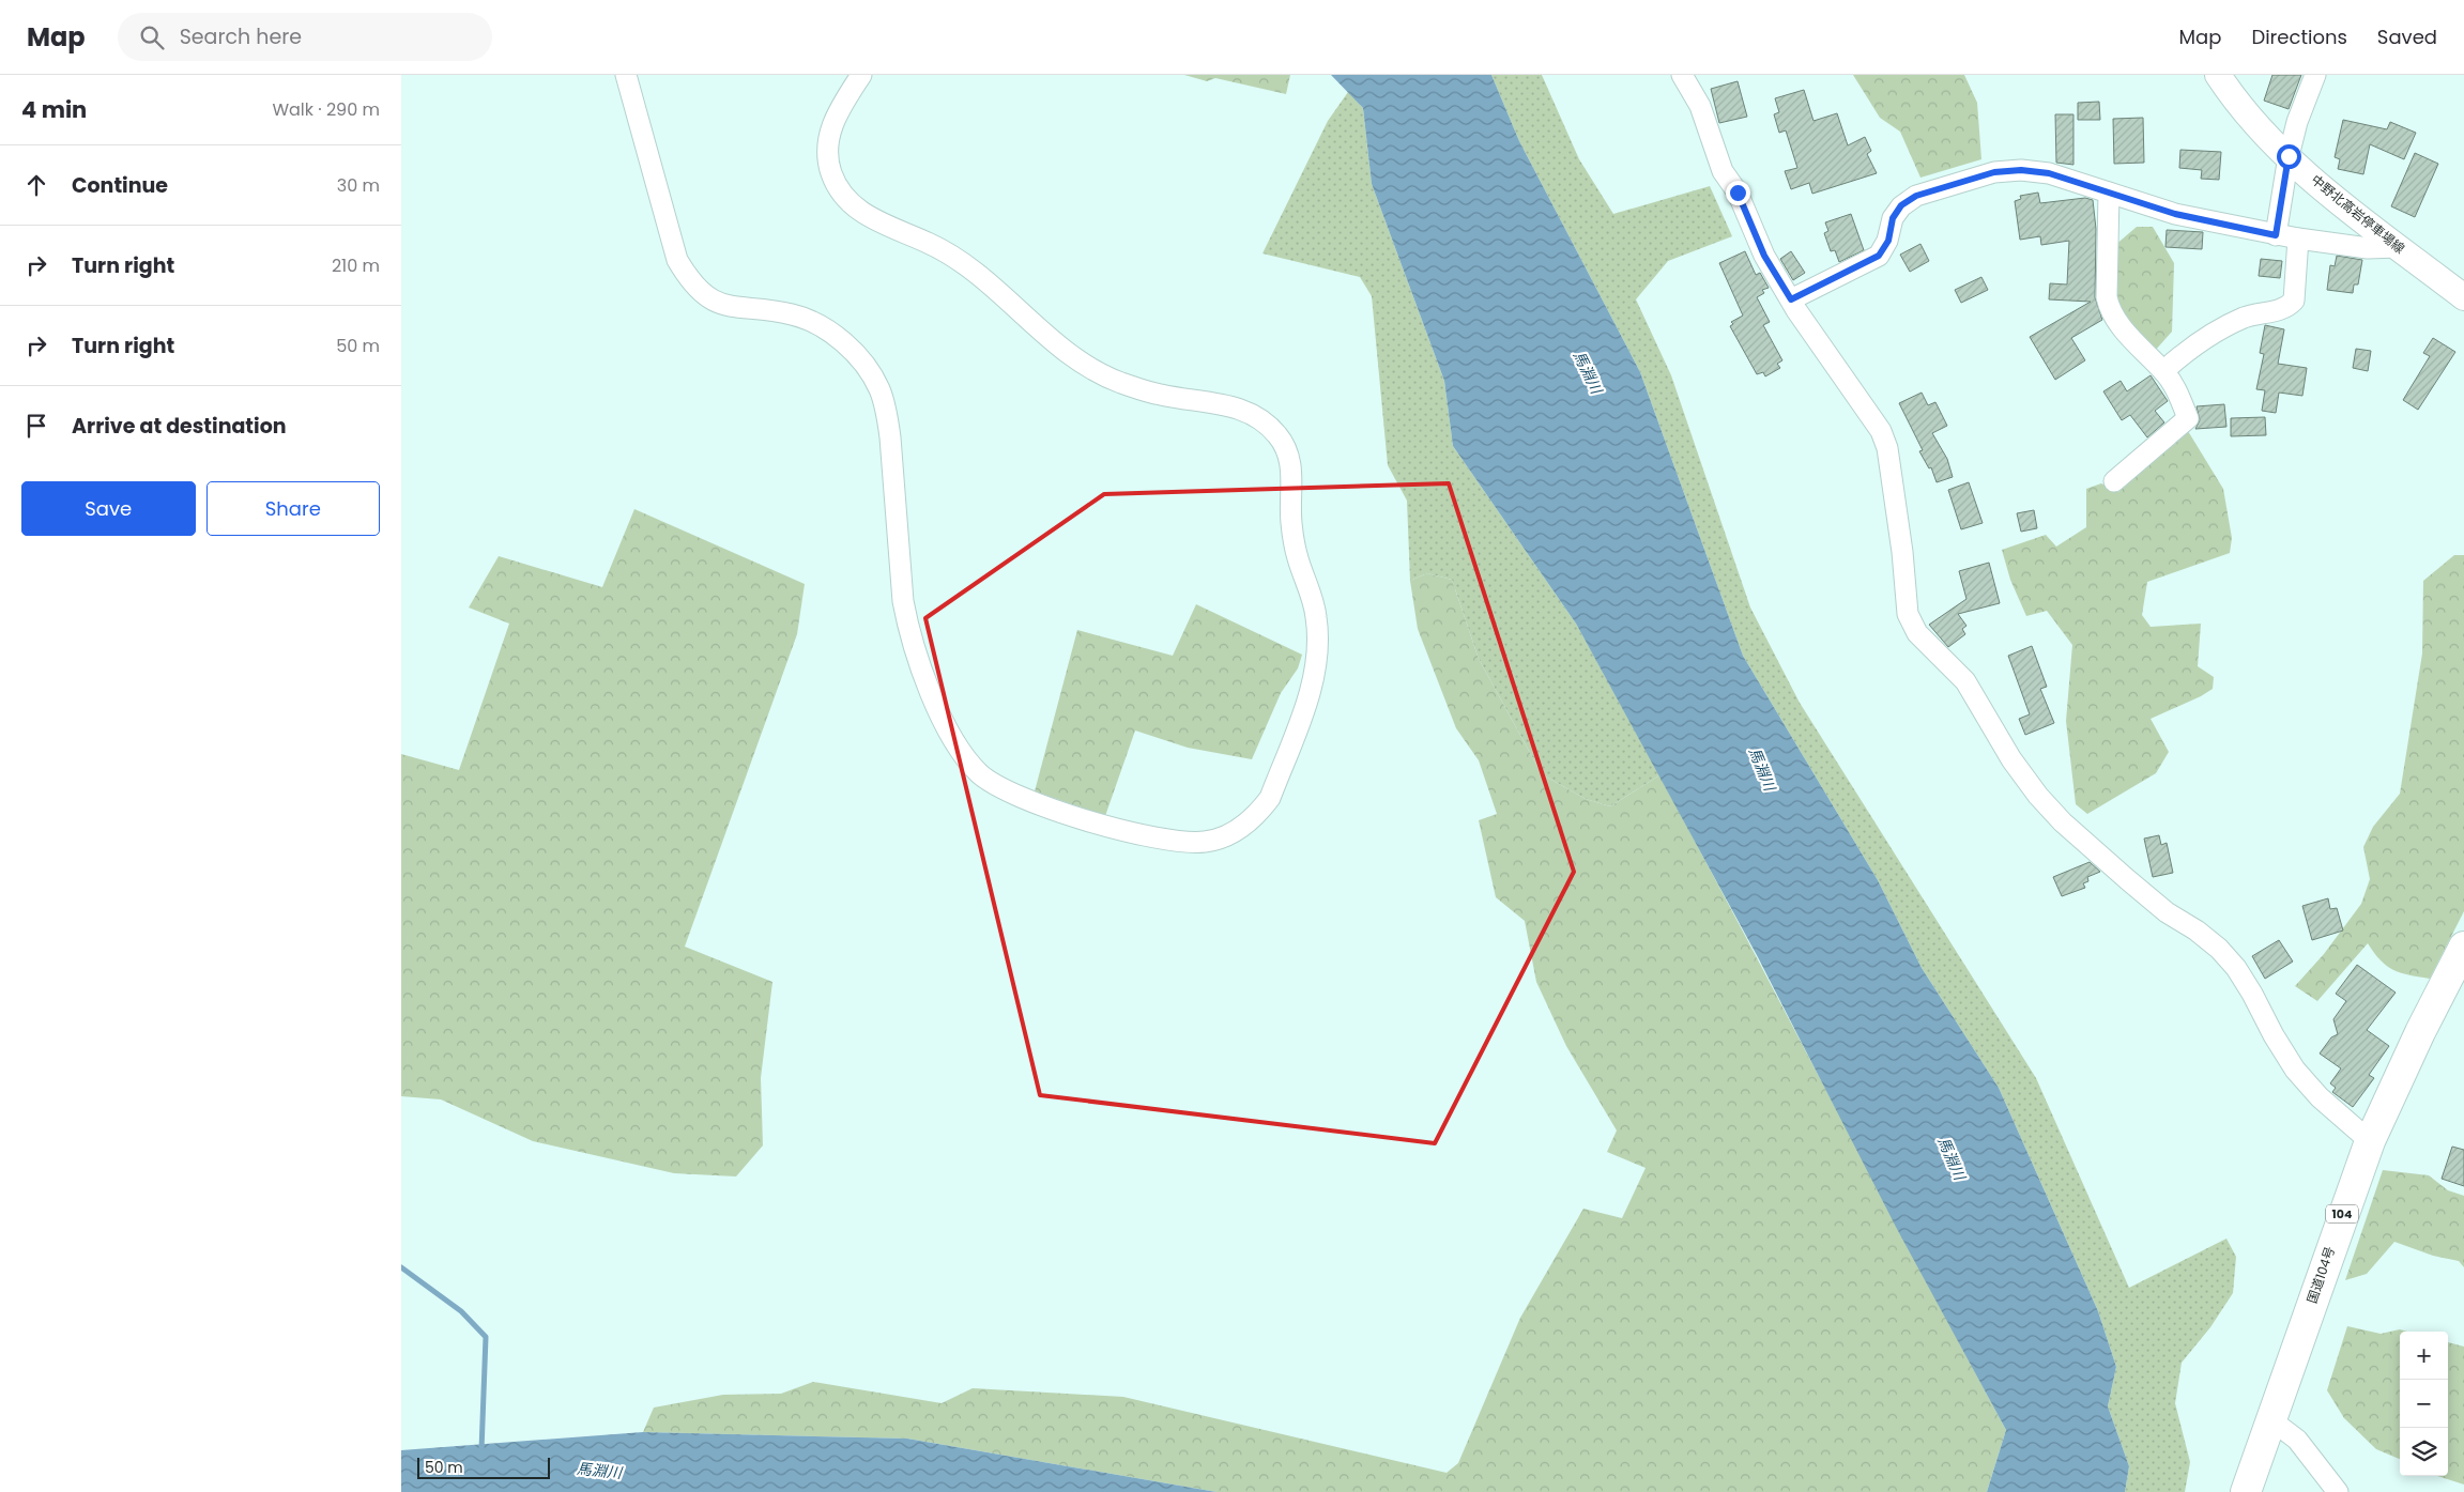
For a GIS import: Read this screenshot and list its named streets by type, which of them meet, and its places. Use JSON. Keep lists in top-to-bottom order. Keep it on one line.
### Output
{"streets":{"highway":["104","国道104号"],"main road":["中野北高岩停車場線"]},"water":["馬淵川"],"scale_bar":"50 m","page":{"header":"Map","search":"Search here","nav":["Map","Directions","Saved"],"heading":["4 min","Walk · 290 m"],"list":[["Continue","30 m"],["Turn right","210 m"],["Turn right","50 m"],"Arrive at destination"],"buttons":["Save","Share"],"map_buttons":["+","−"],"scale":"50 m"}}
